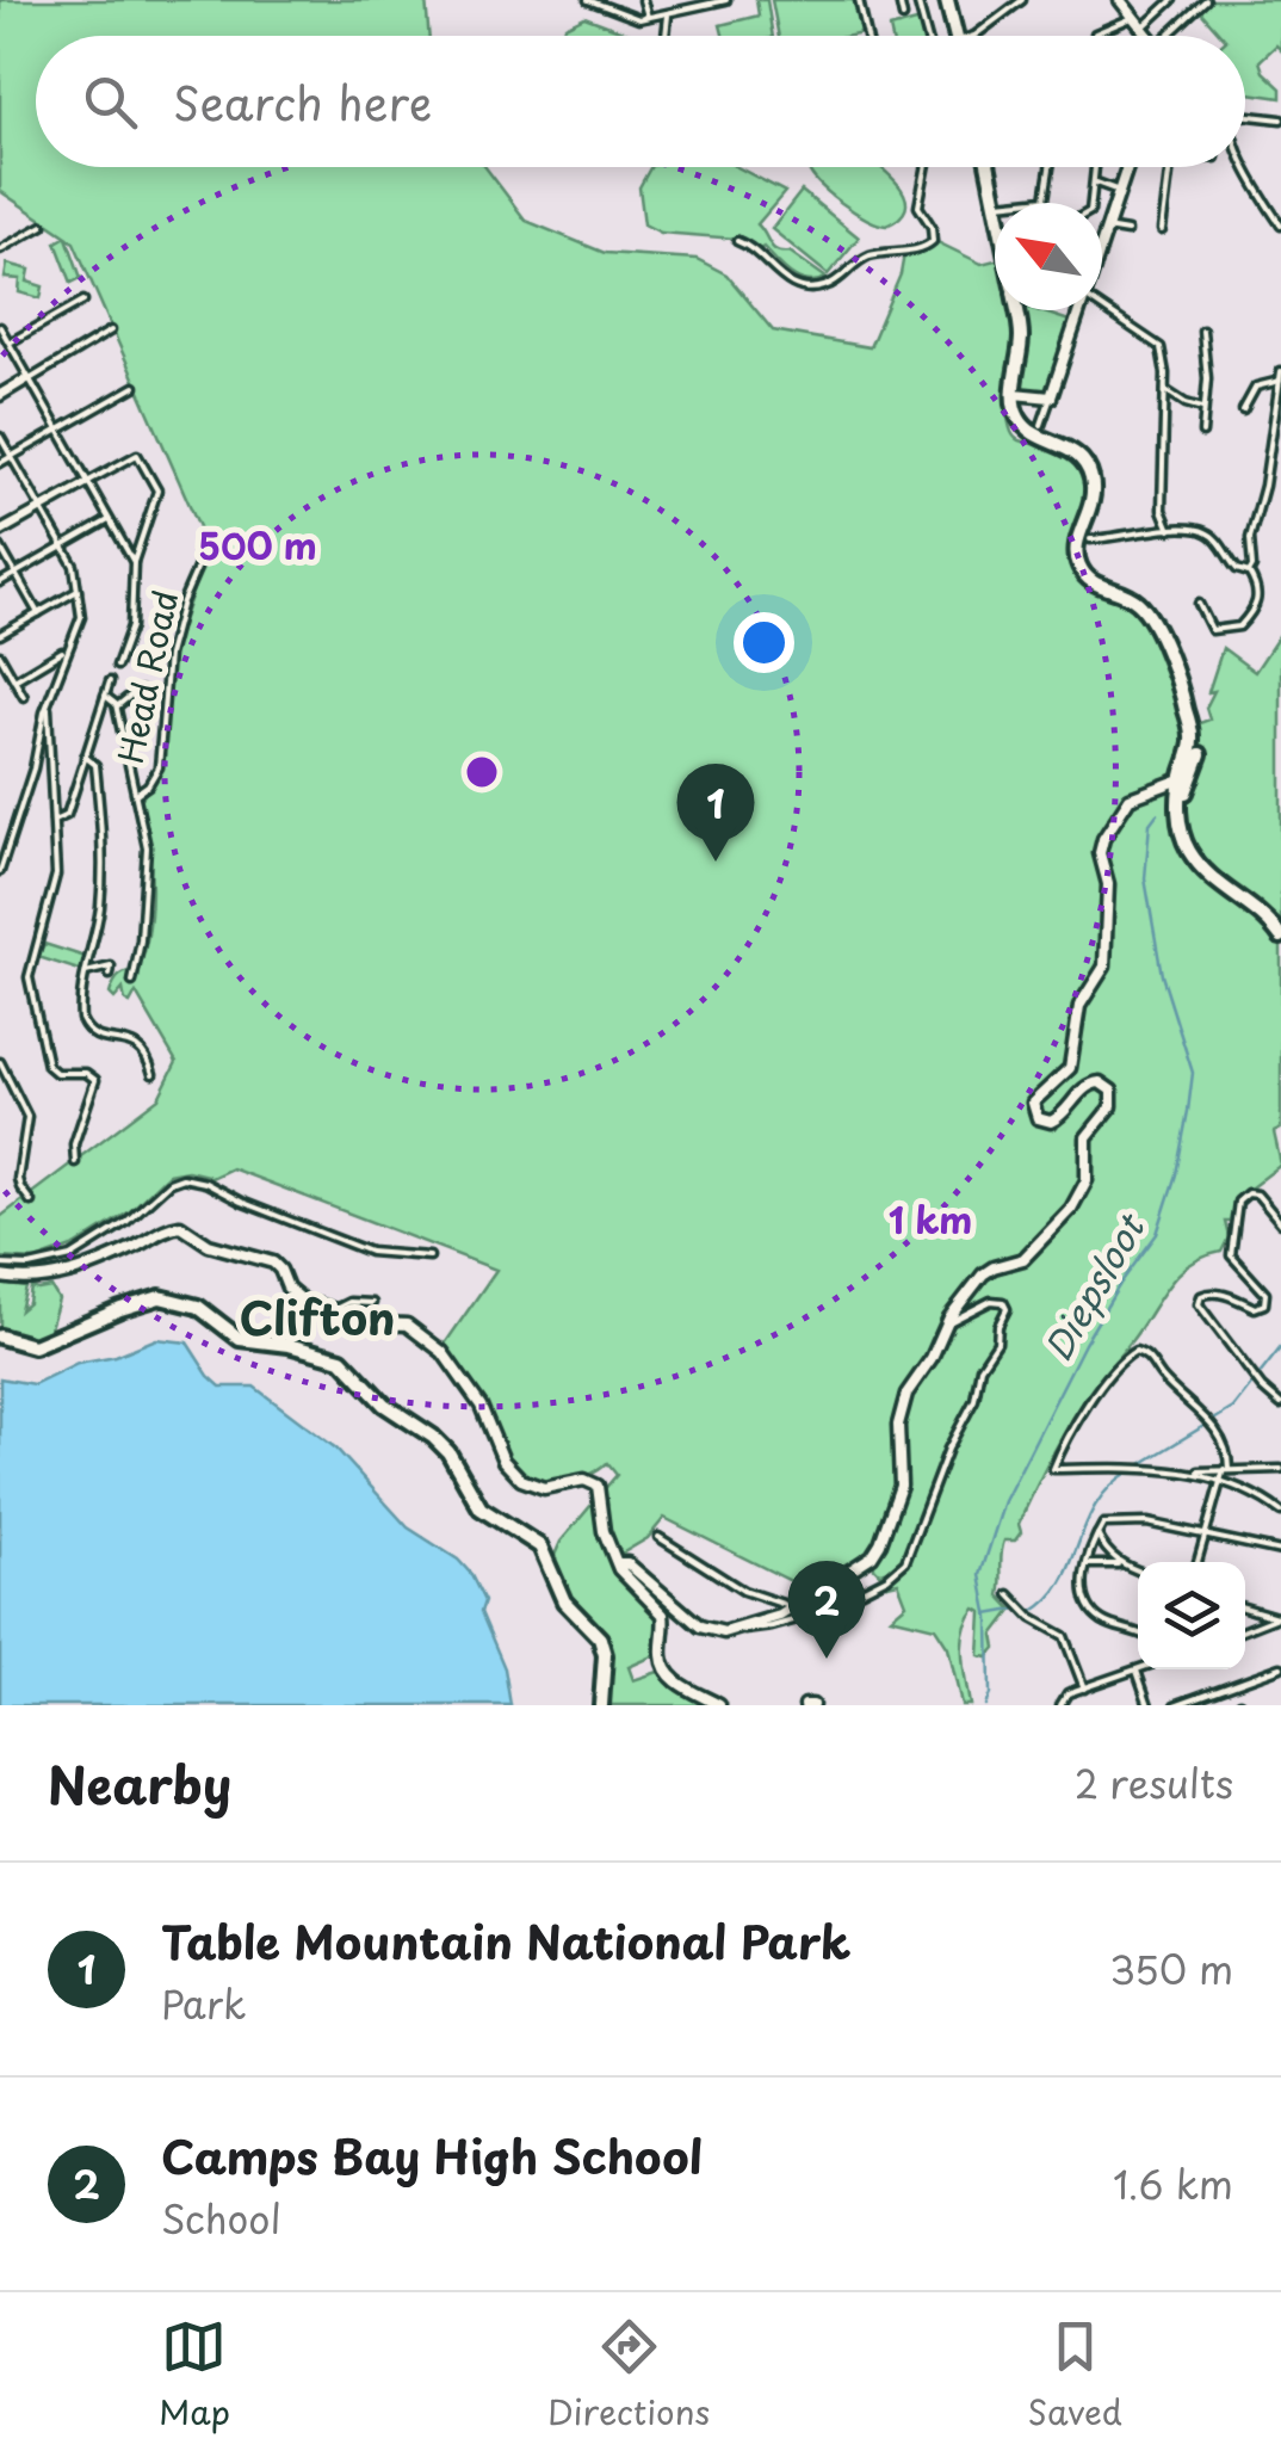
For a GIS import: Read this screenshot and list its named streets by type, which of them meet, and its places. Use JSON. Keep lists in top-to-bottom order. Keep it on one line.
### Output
{"streets":{"street":["Head Road"]},"districts":["Clifton"],"water":["Diepsloot"],"north":"top left","page":{"search":"Search here","pins":["1","2"],"heading":["Nearby","2 results"],"list":[{"mark":"1","name":"Table Mountain National Park","note":"Park","value":"350 m"},{"mark":"2","name":"Camps Bay High School","note":"School","value":"1.6 km"}],"nav":["Map","Directions","Saved"]},"rings":["500 m","1 km"]}
